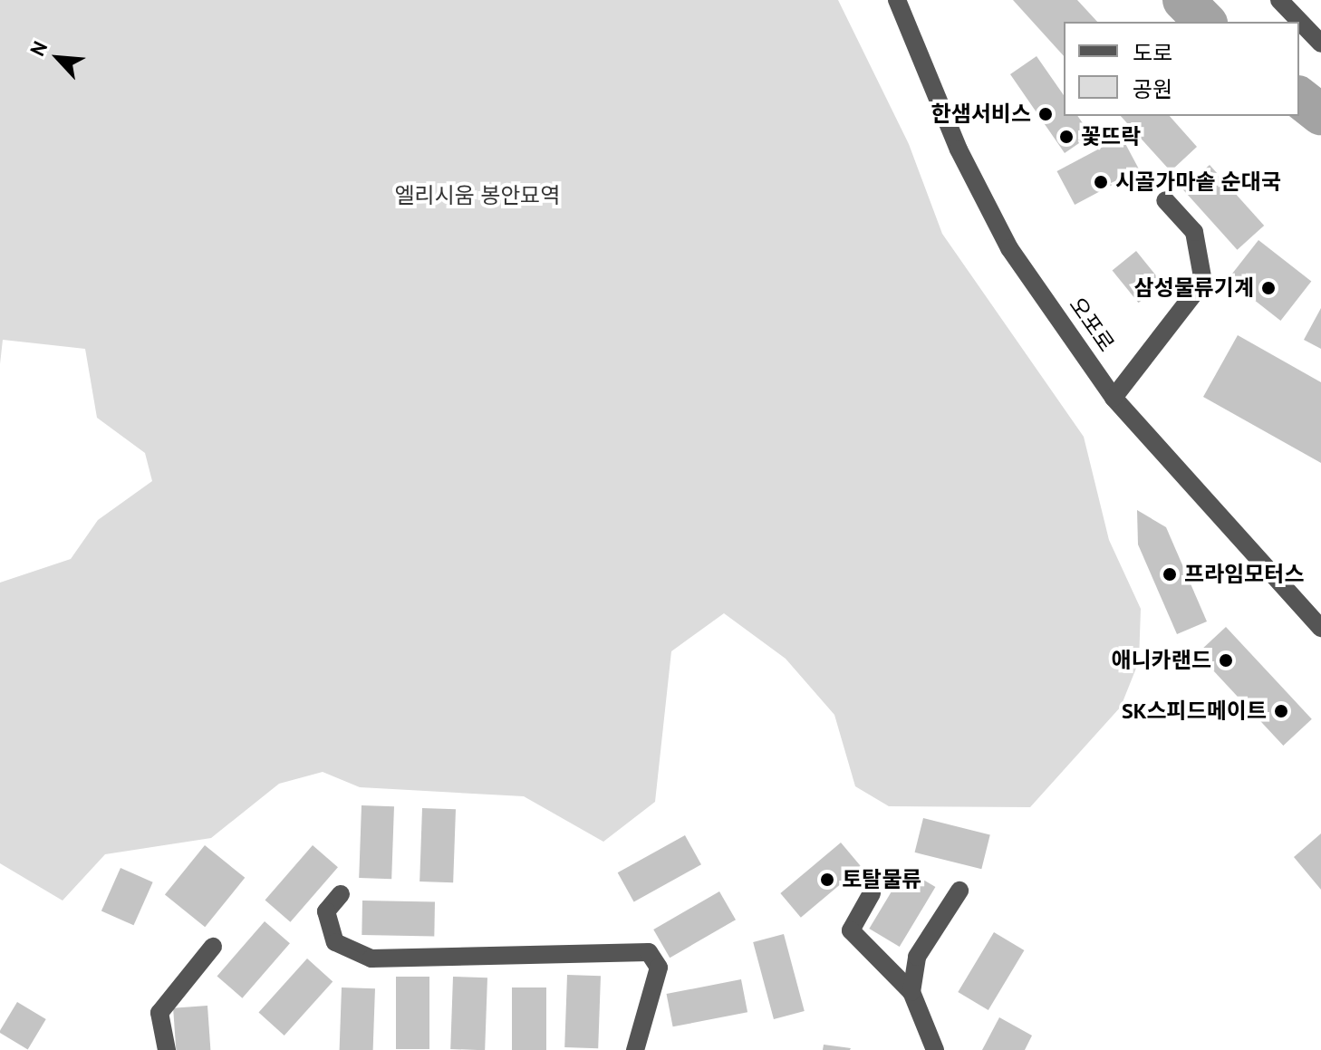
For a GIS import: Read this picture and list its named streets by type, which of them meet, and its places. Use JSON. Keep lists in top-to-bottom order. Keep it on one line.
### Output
{"streets":{"street":["오포로"]},"parks":["엘리시움 봉안묘역"],"places":["한샘서비스","꽃뜨락","시골가마솥 순대국","삼성물류기계","프라임모터스","애니카랜드","SK스피드메이트","토탈물류"],"legend":["도로","공원"],"north":"top left"}
